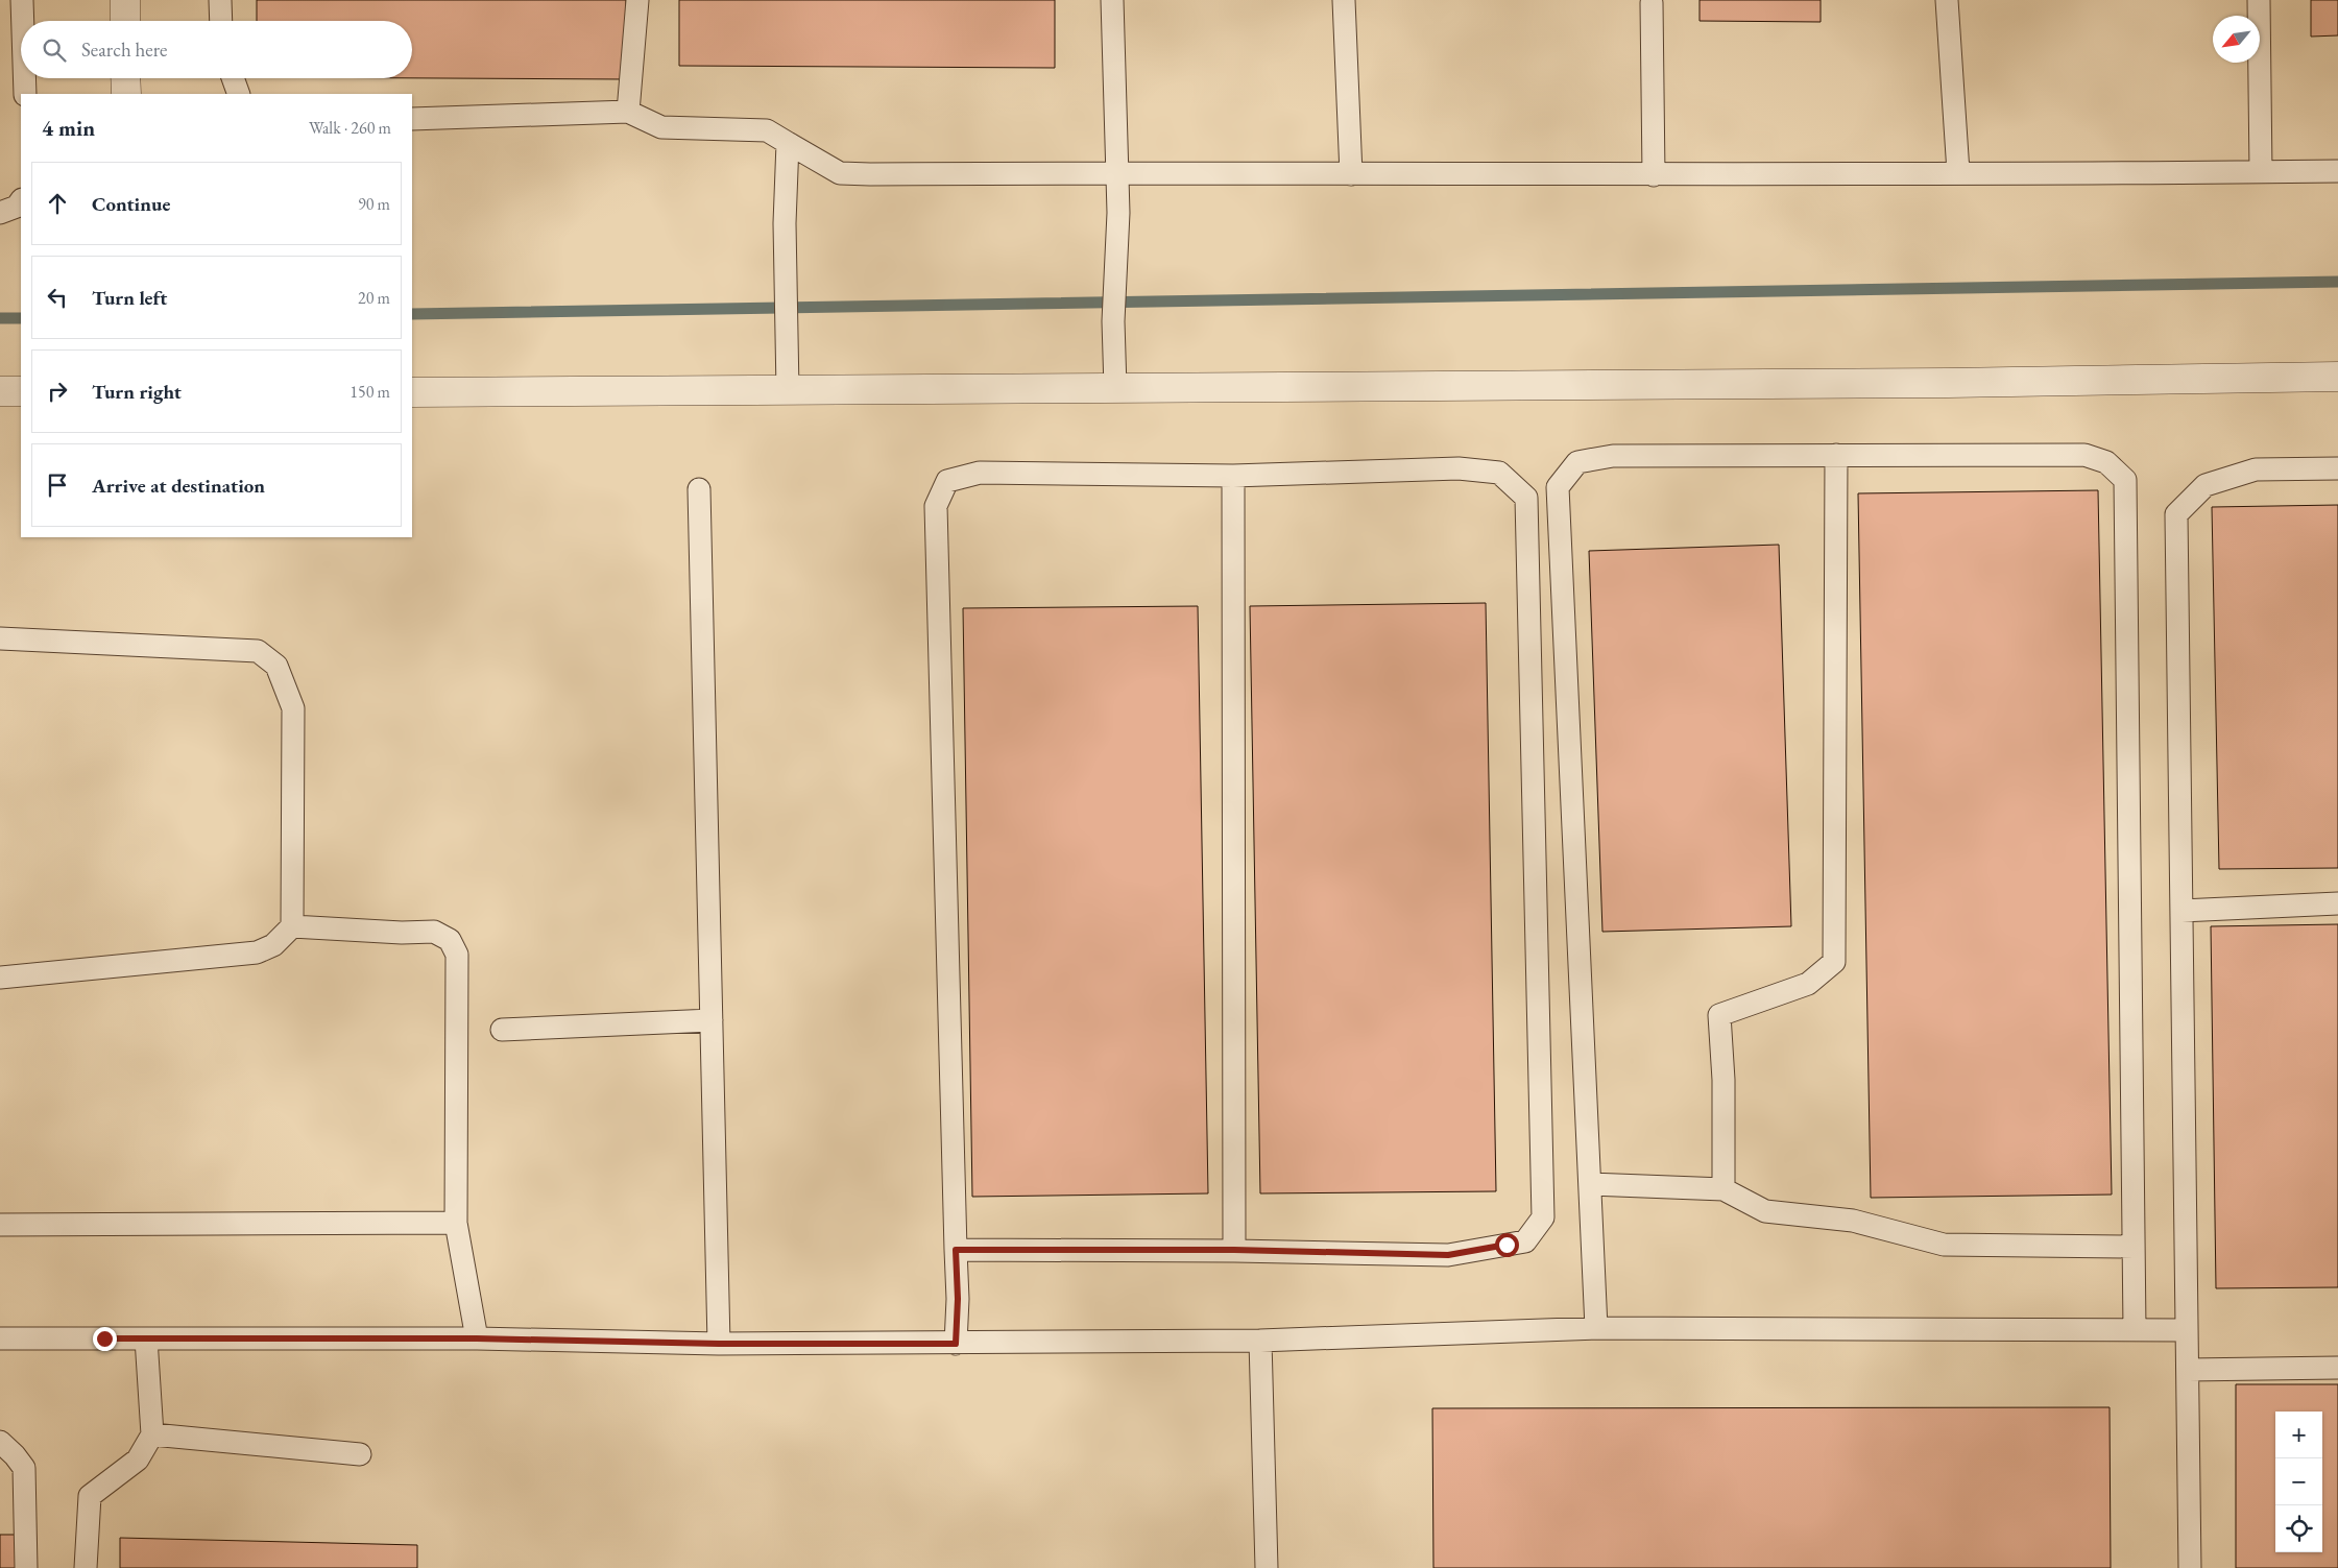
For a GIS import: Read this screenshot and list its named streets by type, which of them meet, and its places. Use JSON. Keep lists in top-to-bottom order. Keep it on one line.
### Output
{"north":"bottom left","page":{"search":"Search here","heading":["4 min","Walk · 260 m"],"list":[["Continue","90 m"],["Turn left","20 m"],["Turn right","150 m"],"Arrive at destination"],"map_buttons":["+","−"]}}
